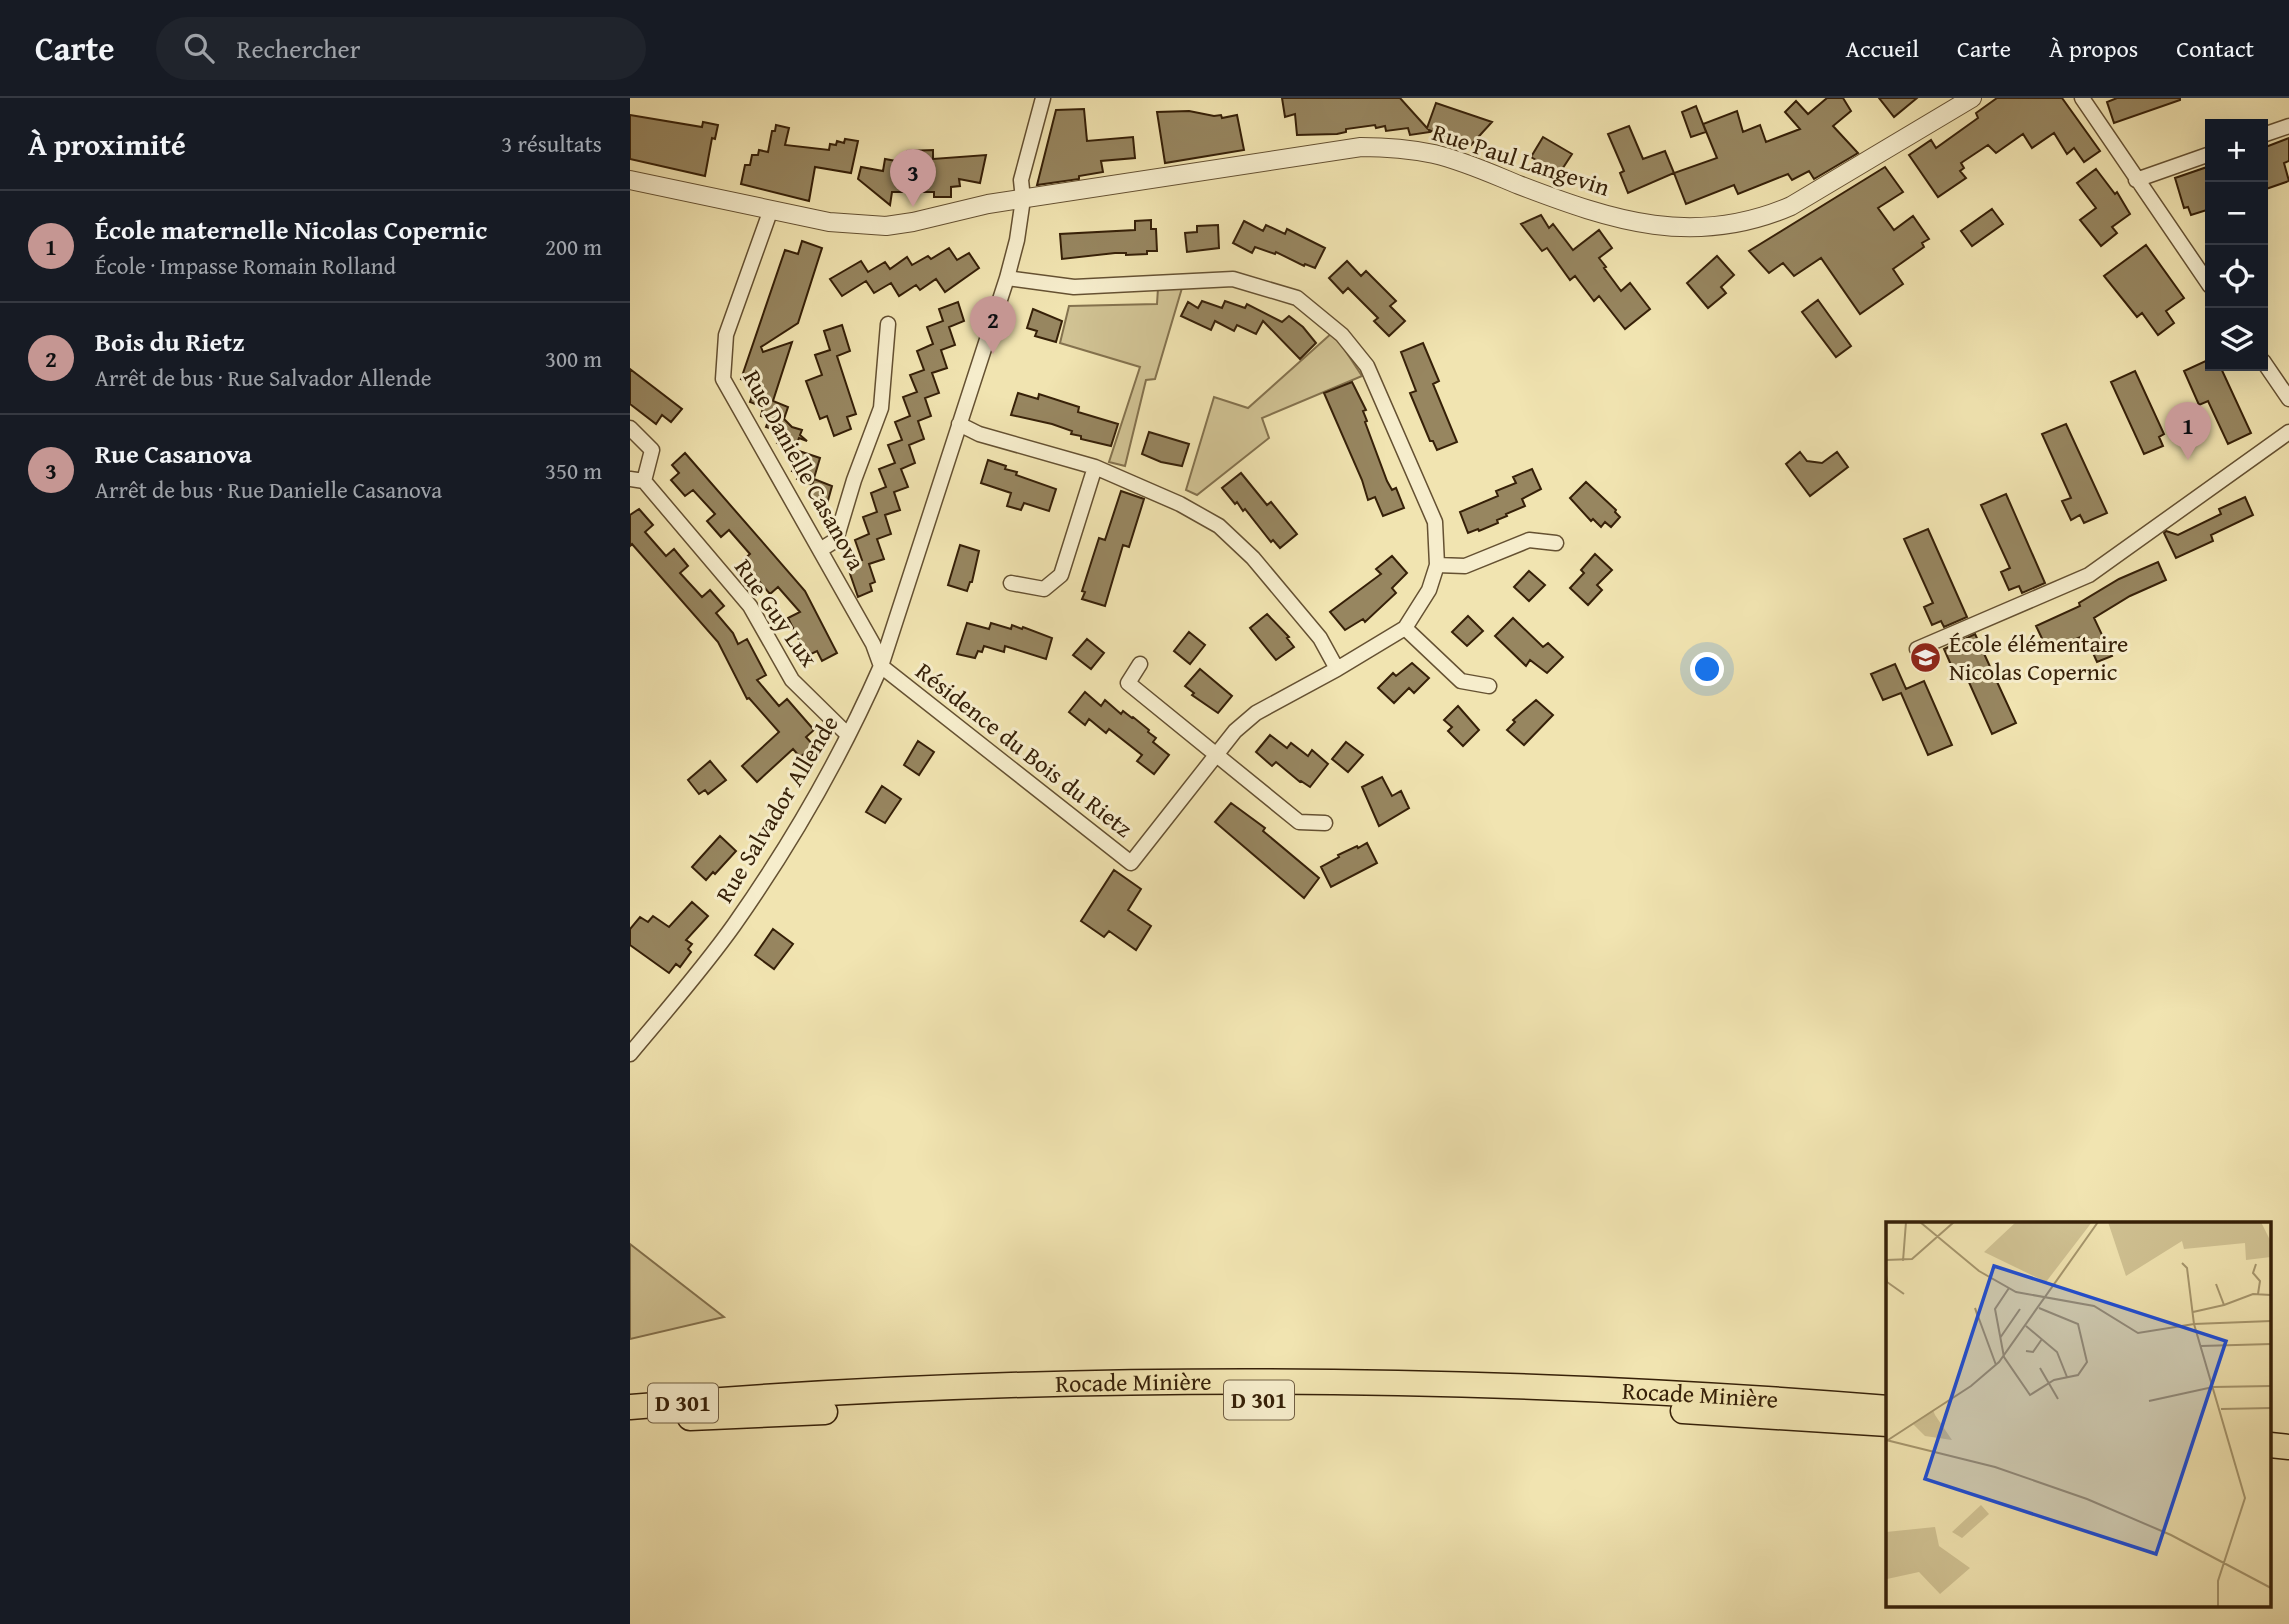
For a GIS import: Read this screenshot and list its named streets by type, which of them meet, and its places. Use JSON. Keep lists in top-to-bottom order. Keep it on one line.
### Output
{"streets":{"highway":["Rocade Minière","D 301"],"street":["Rue Paul Langevin","Rue Danielle Casanova","Rue Guy Lux","Résidence du Bois du Rietz","Rue Salvador Allende"]},"crossings":[["Rue Paul Langevin","Rue Salvador Allende"],["Rue Danielle Casanova","Résidence du Bois du Rietz"],["Rue Danielle Casanova","Rue Salvador Allende"],["Rue Guy Lux","Rue Salvador Allende"],["Résidence du Bois du Rietz","Rue Salvador Allende"]],"places":{"school or university":["École élémentaire Nicolas Copernic"]},"page":{"header":"Carte","search":"Rechercher","nav":["Accueil","Carte","À propos","Contact"],"heading":["À proximité","3 résultats"],"map_buttons":["+","−"],"pins":["3","2","1"],"list":[{"mark":"1","name":"École maternelle Nicolas Copernic","note":"École · Impasse Romain Rolland","value":"200 m"},{"mark":"2","name":"Bois du Rietz","note":"Arrêt de bus · Rue Salvador Allende","value":"300 m"},{"mark":"3","name":"Rue Casanova","note":"Arrêt de bus · Rue Danielle Casanova","value":"350 m"}]}}
